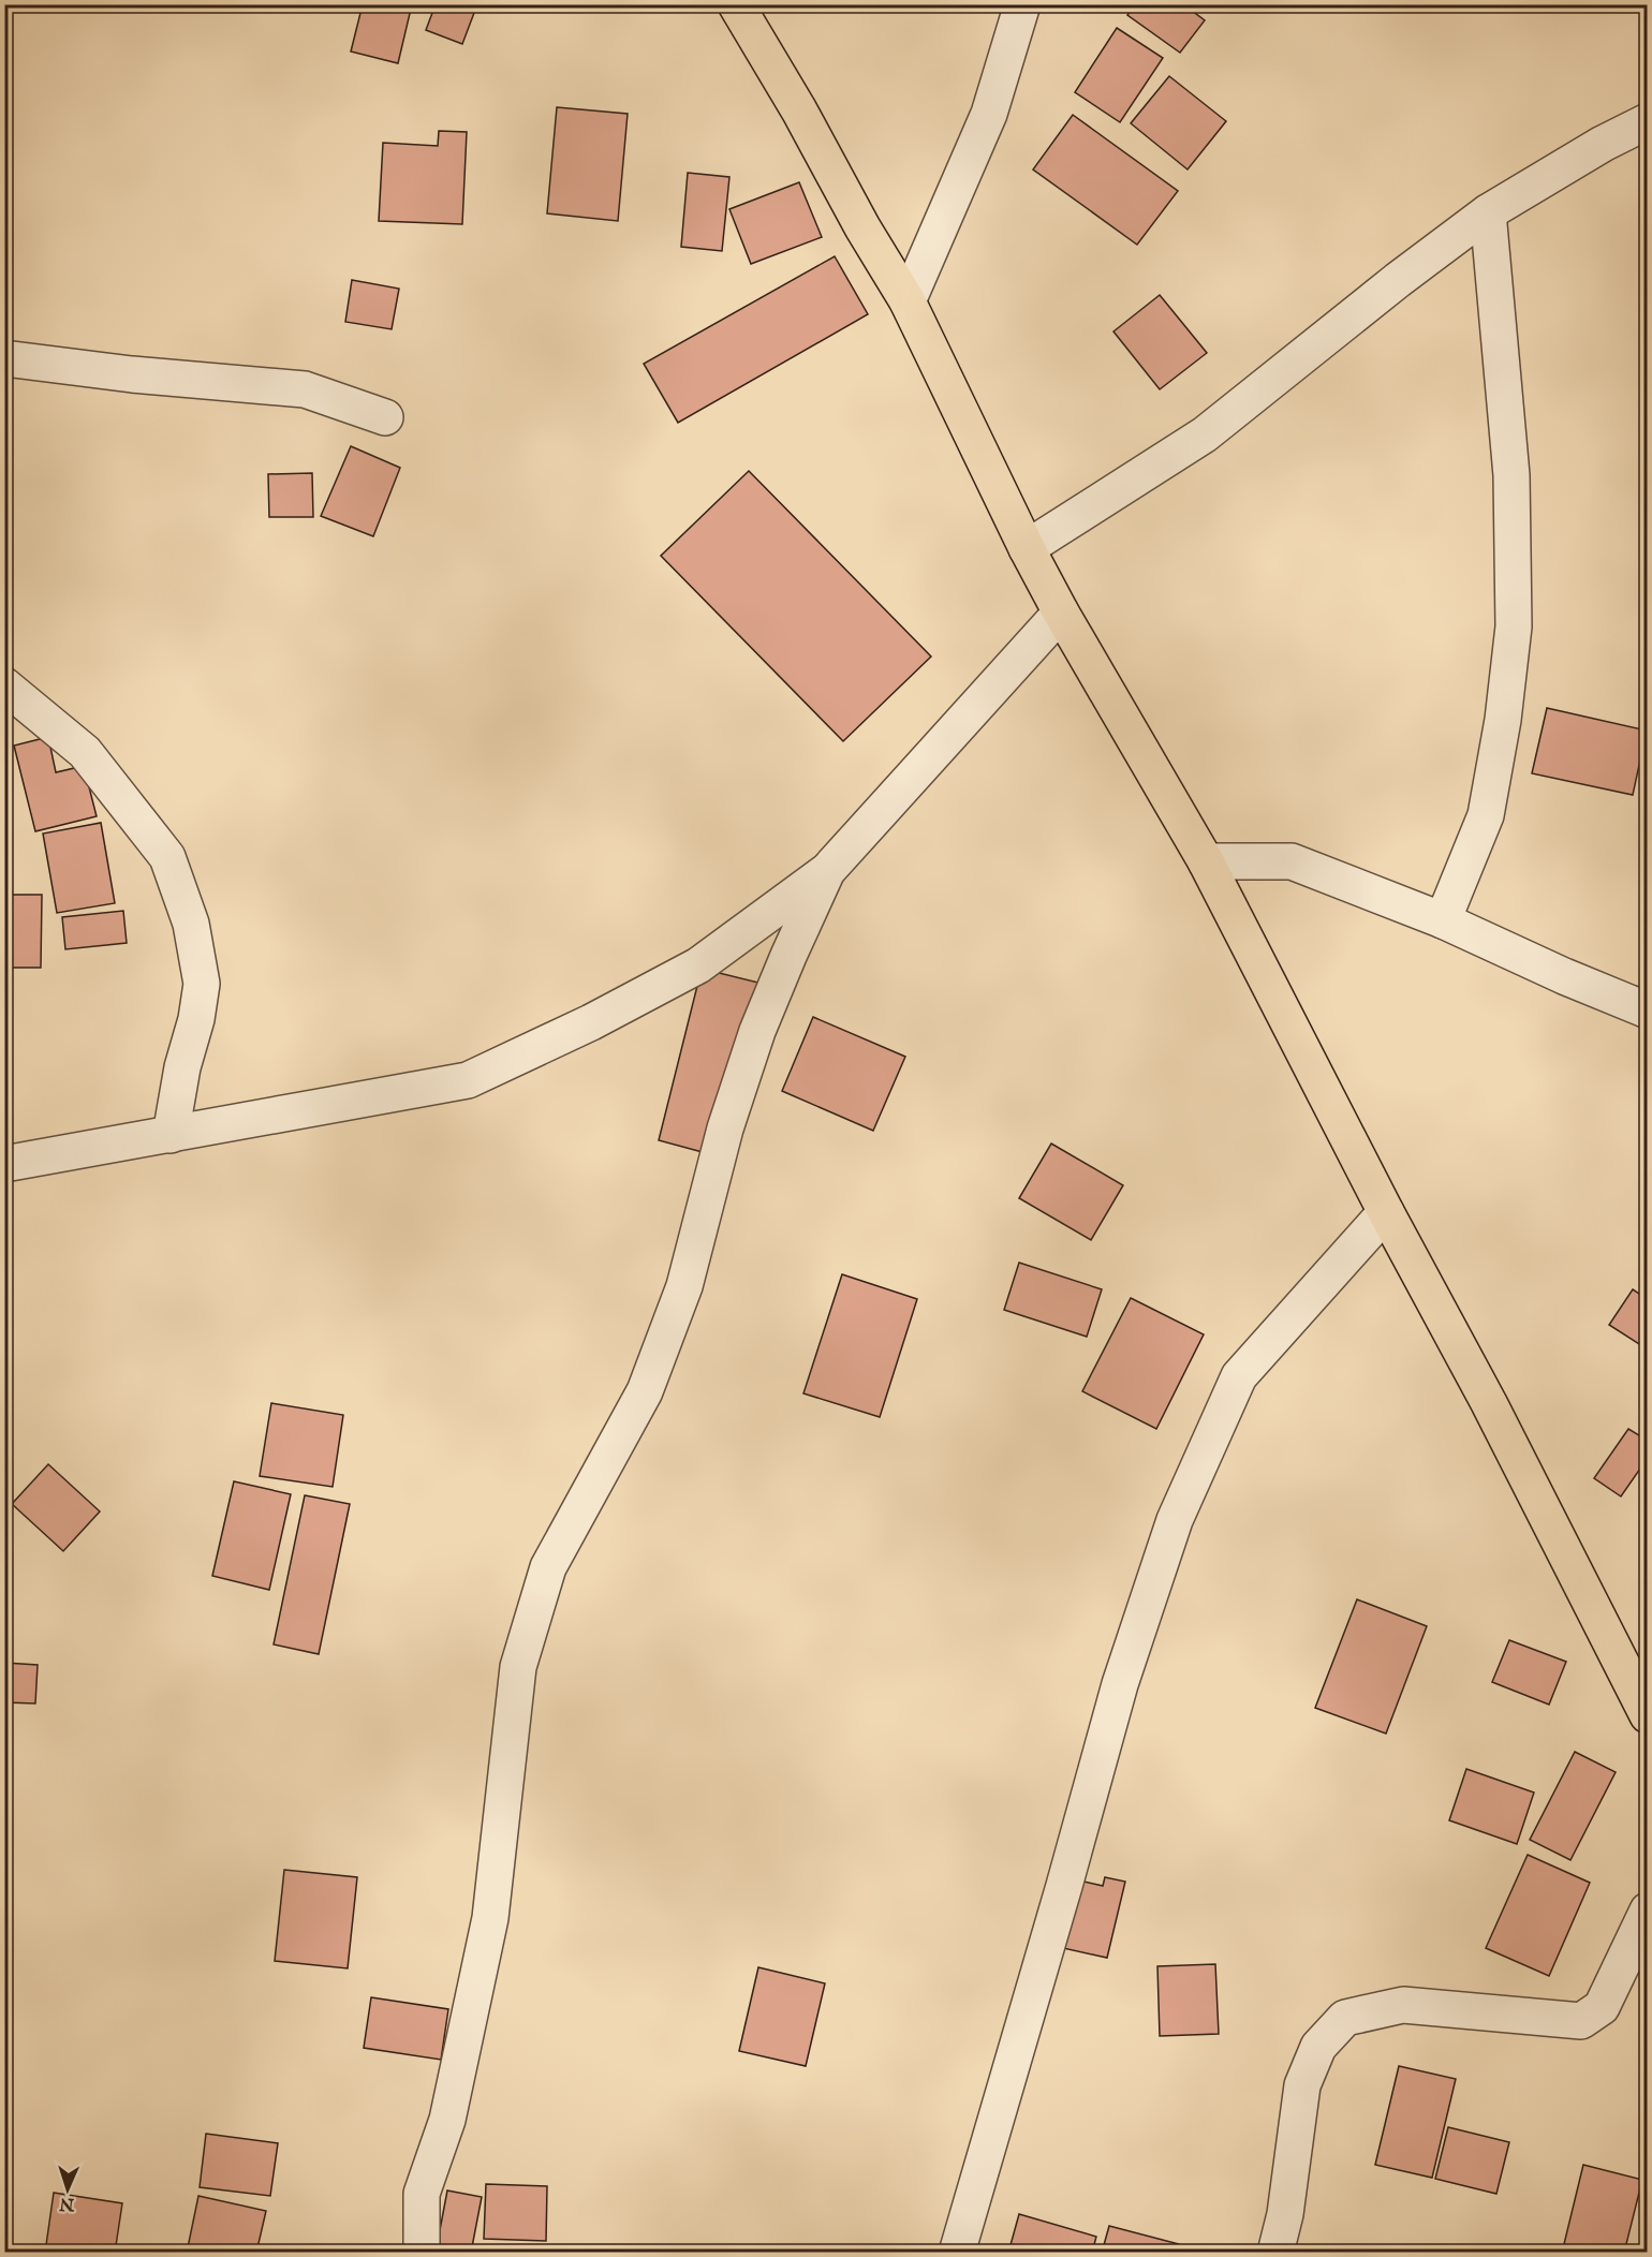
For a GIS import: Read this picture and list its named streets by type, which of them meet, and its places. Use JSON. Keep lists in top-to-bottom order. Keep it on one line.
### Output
{"north":"bottom"}
